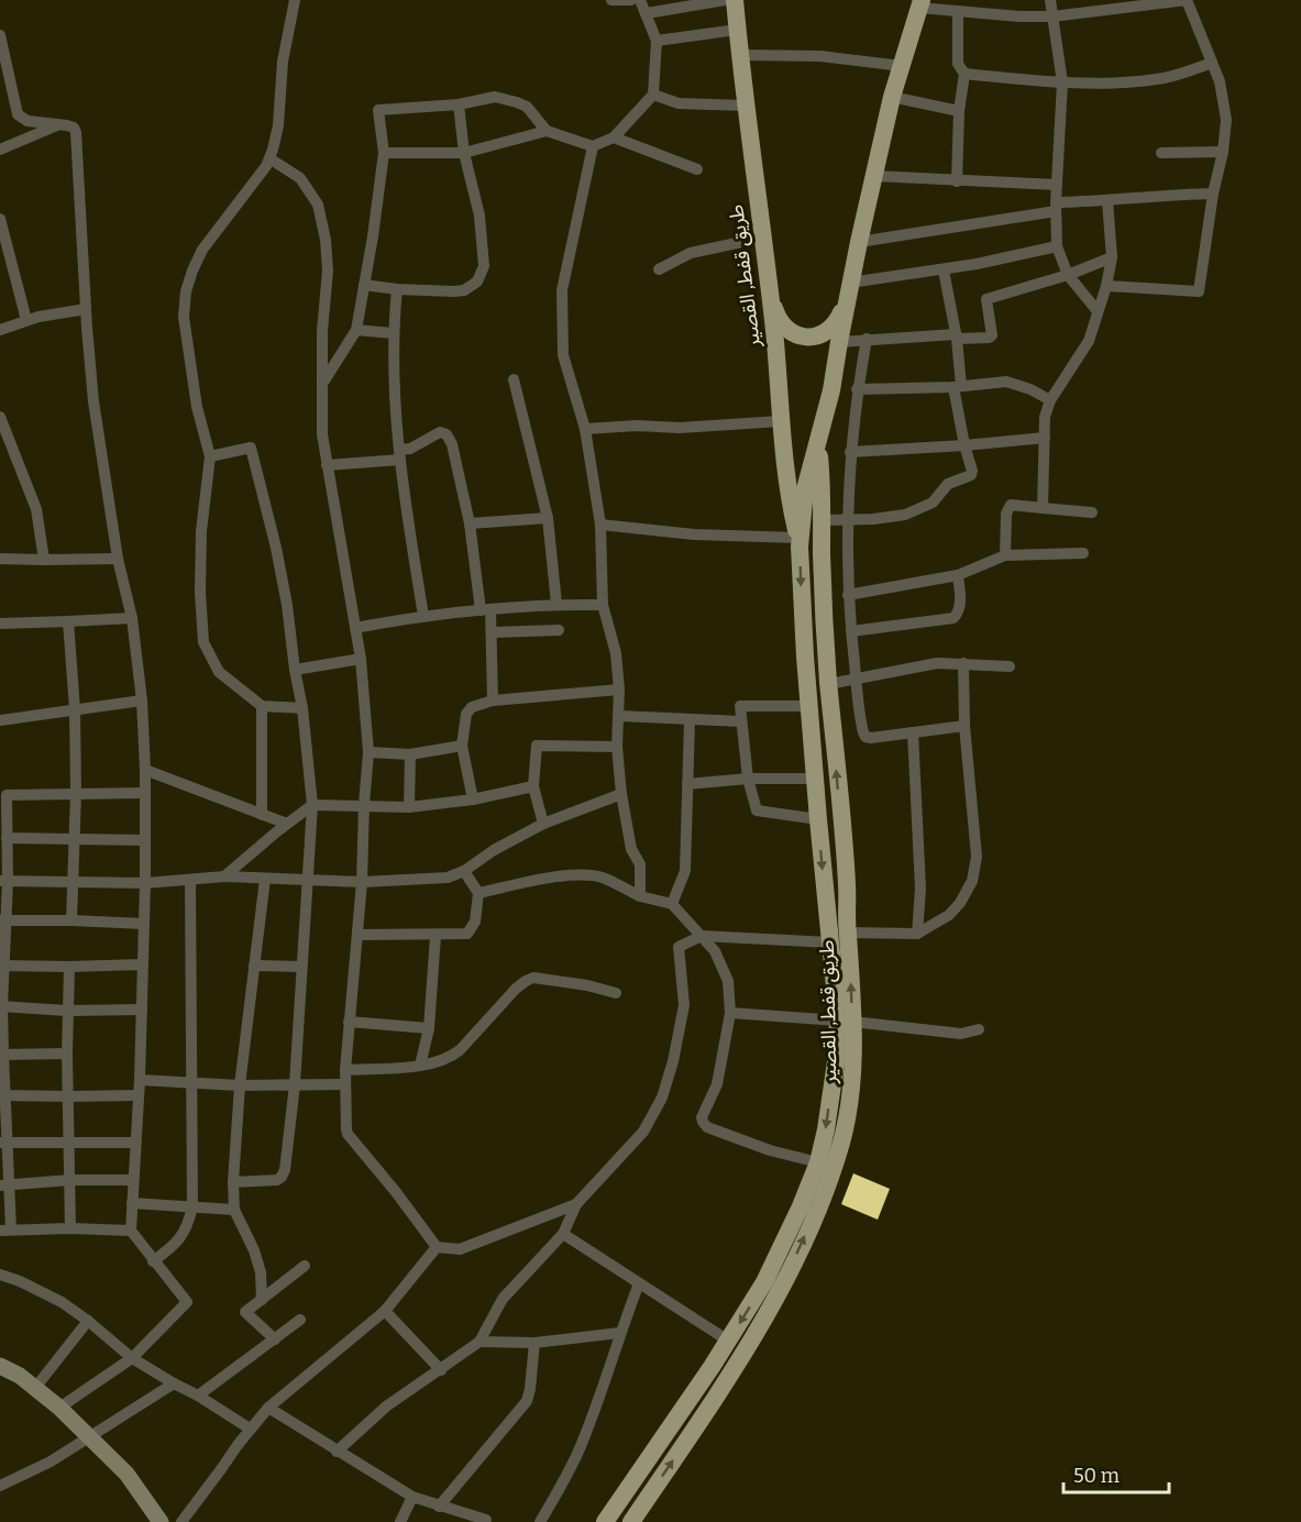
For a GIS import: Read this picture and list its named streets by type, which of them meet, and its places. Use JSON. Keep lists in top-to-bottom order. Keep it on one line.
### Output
{"streets":{"main road":["طريق قفط, القصير"]},"scale_bar":"50 m"}
